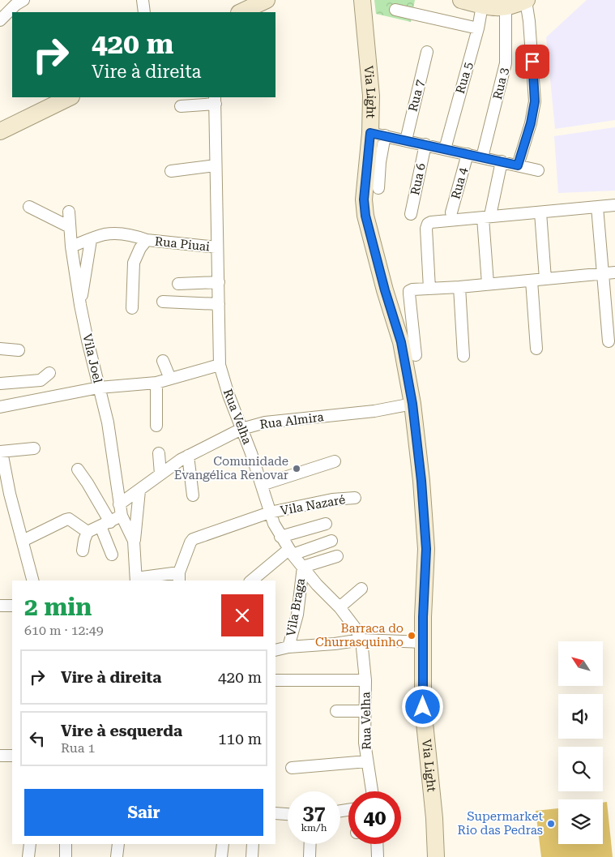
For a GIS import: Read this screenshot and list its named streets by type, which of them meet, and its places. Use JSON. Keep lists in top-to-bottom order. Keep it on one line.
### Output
{"streets":{"street":["Rua 5","Rua 3","Via Light","Rua 7","Rua 6","Rua 4","Rua Piuai","Vila Joel","Rua Velha","Rua Almira","Vila Nazaré","Vila Braga"]},"crossings":[["Via Light","Rua Almira"],["Rua Piuai","Rua Velha"],["Vila Joel","Rua Almira"],["Rua Velha","Rua Almira"],["Rua Velha","Vila Nazaré"],["Rua Velha","Vila Braga"]],"places":["Comunidade Evangélica Renovar","Barraca do Churrasquinho","Supermarket Rio das Pedras"],"north":"top left","page":{"turn":["420 m","Vire à direita"],"heading":["2 min","610 m · 12:49"],"list":[{"name":"Vire à direita","value":"420 m"},{"name":"Vire à esquerda","note":"Rua 1","value":"110 m"}],"buttons":"Sair","speed":"37 km/h","limit":"40"}}
